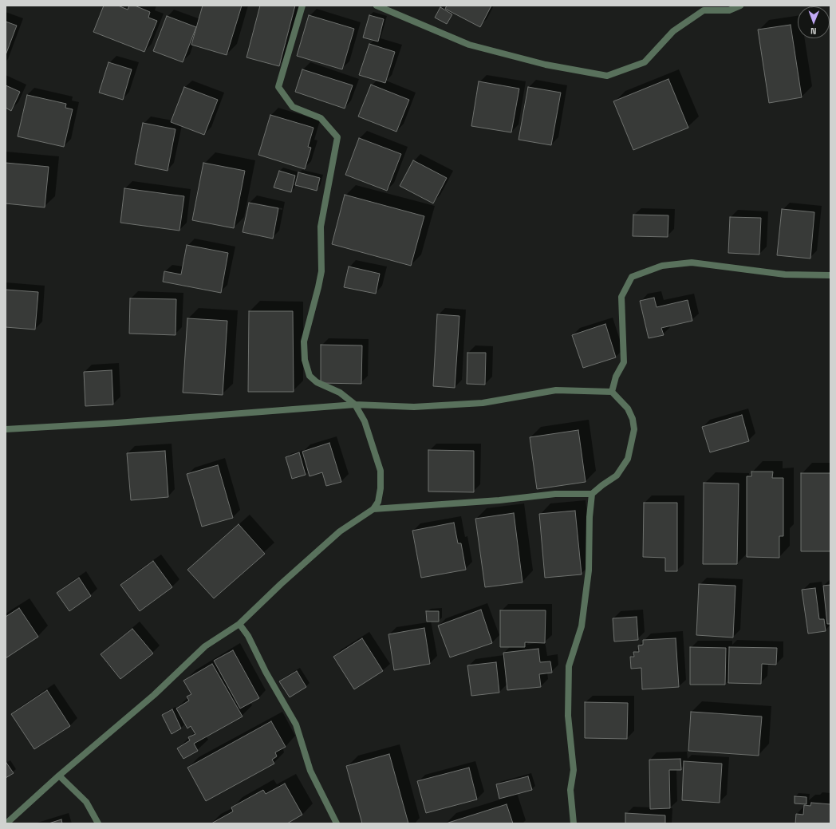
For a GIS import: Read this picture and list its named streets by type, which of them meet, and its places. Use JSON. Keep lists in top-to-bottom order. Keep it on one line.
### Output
{"north":"bottom"}
